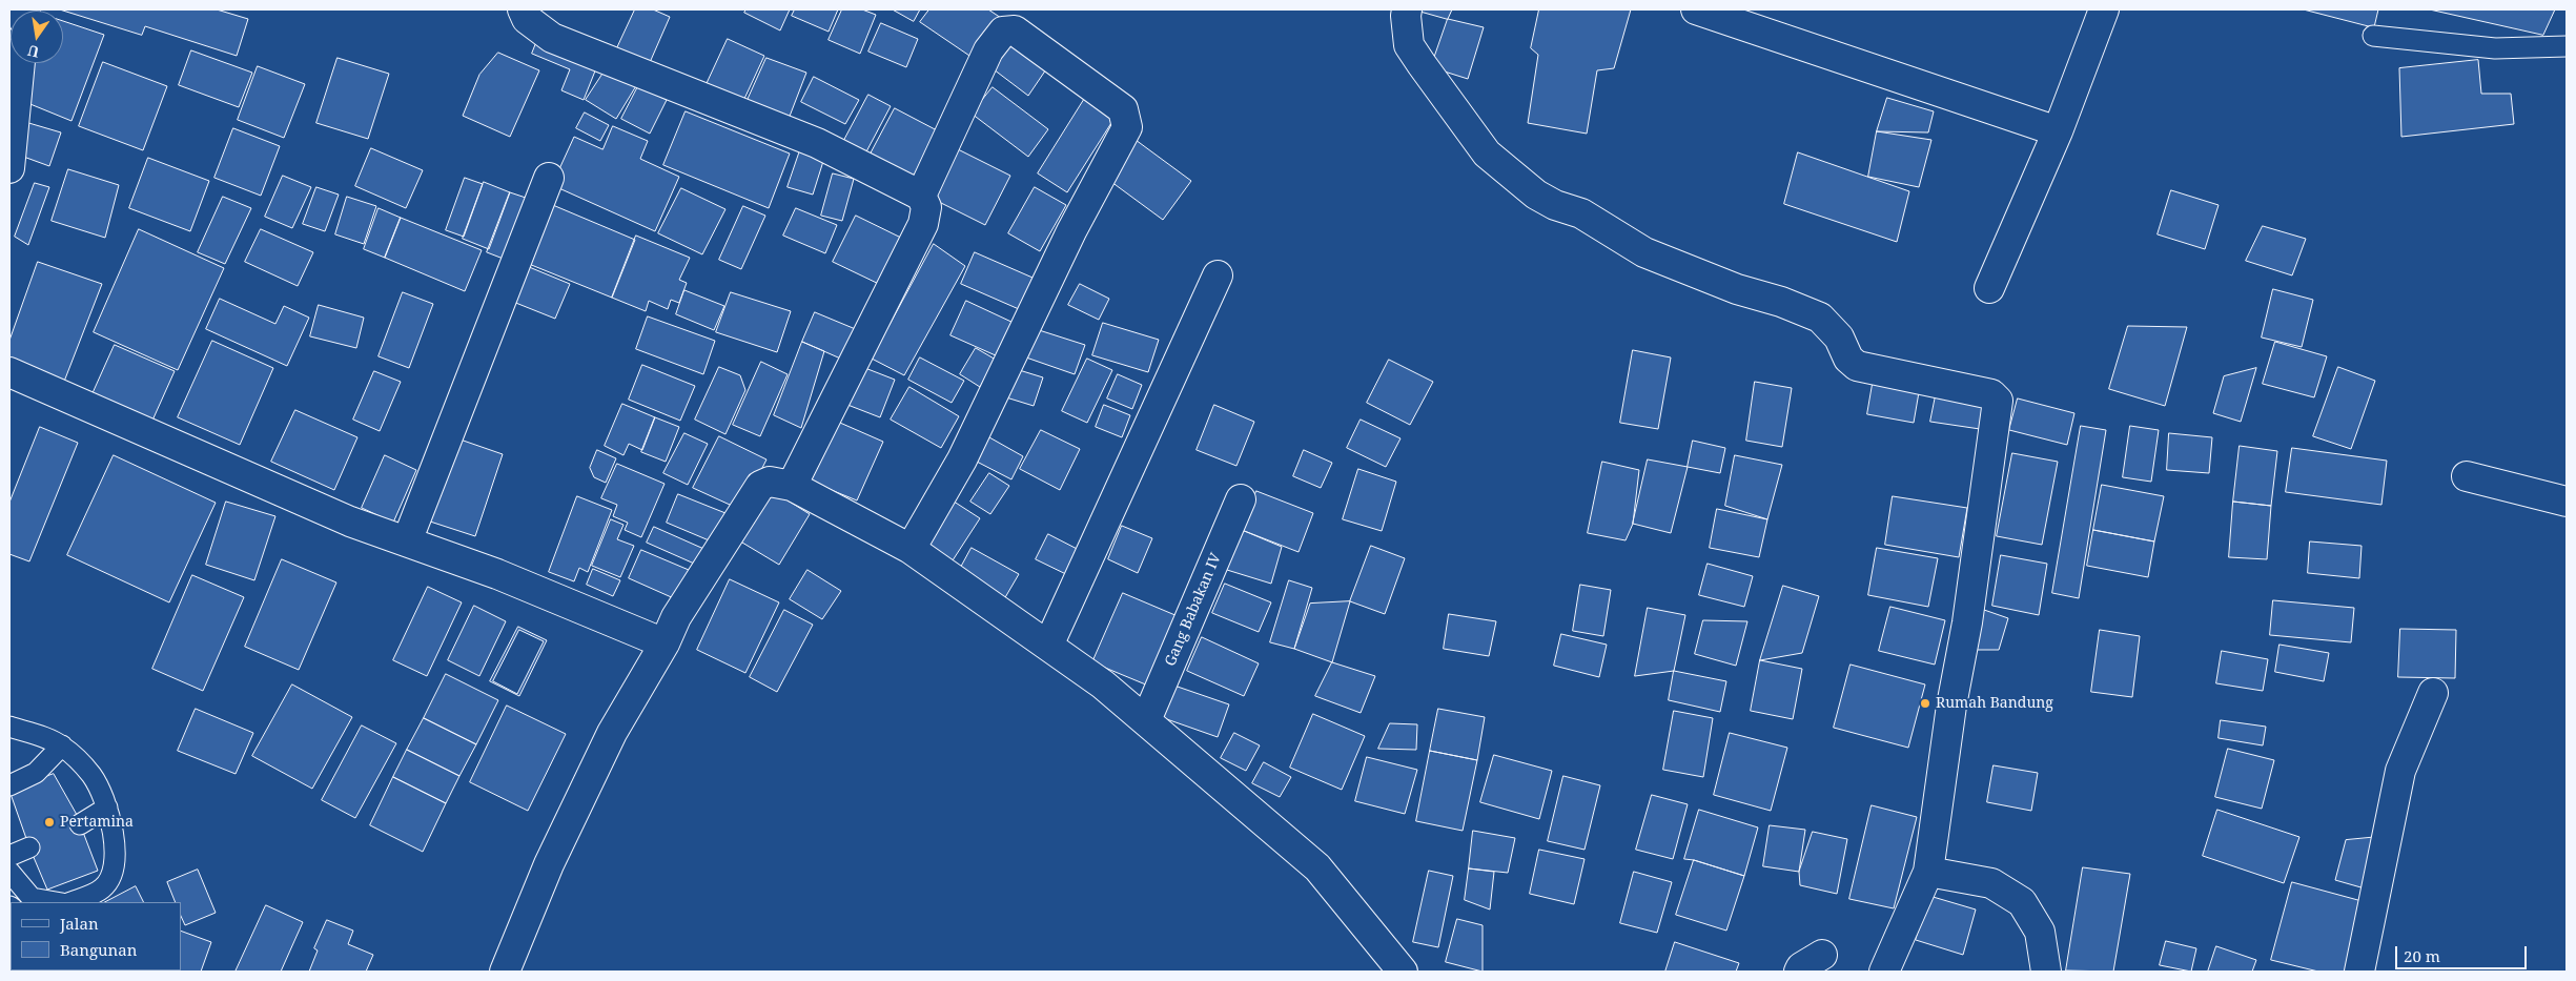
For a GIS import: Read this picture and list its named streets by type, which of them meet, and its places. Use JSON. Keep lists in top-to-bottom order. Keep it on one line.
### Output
{"streets":{"street":["Gang Babakan IV"]},"places":["Rumah Bandung","Pertamina"],"legend":["Jalan","Bangunan"],"scale_bar":"20 m","north":"bottom"}
